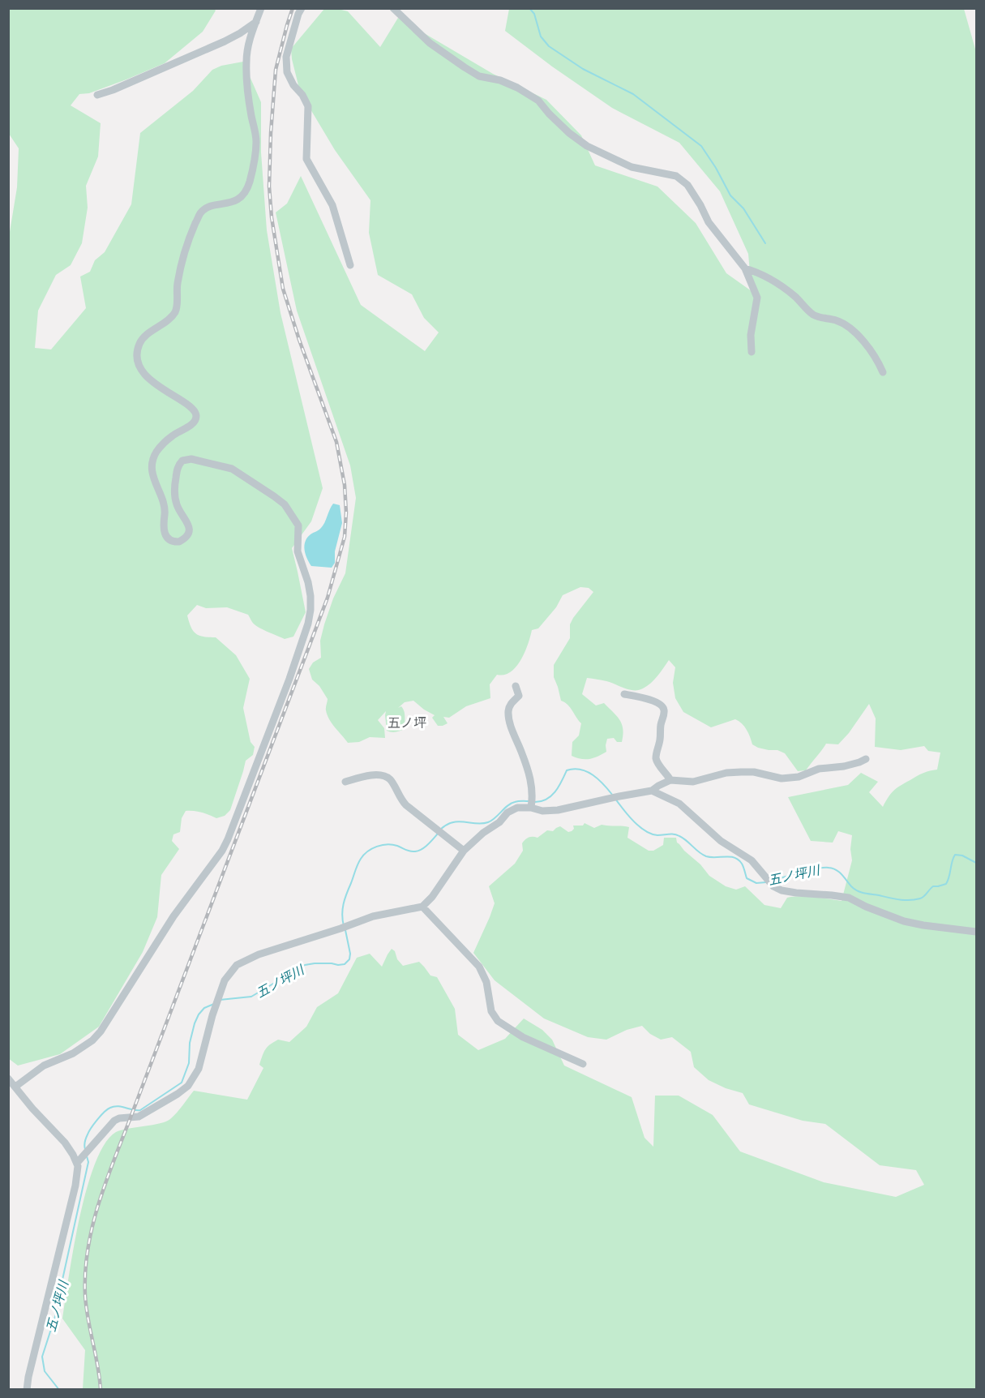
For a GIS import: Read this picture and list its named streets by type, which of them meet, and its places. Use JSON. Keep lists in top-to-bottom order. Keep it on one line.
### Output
{"districts":["五ノ坪"],"water":["五ノ坪川"]}
